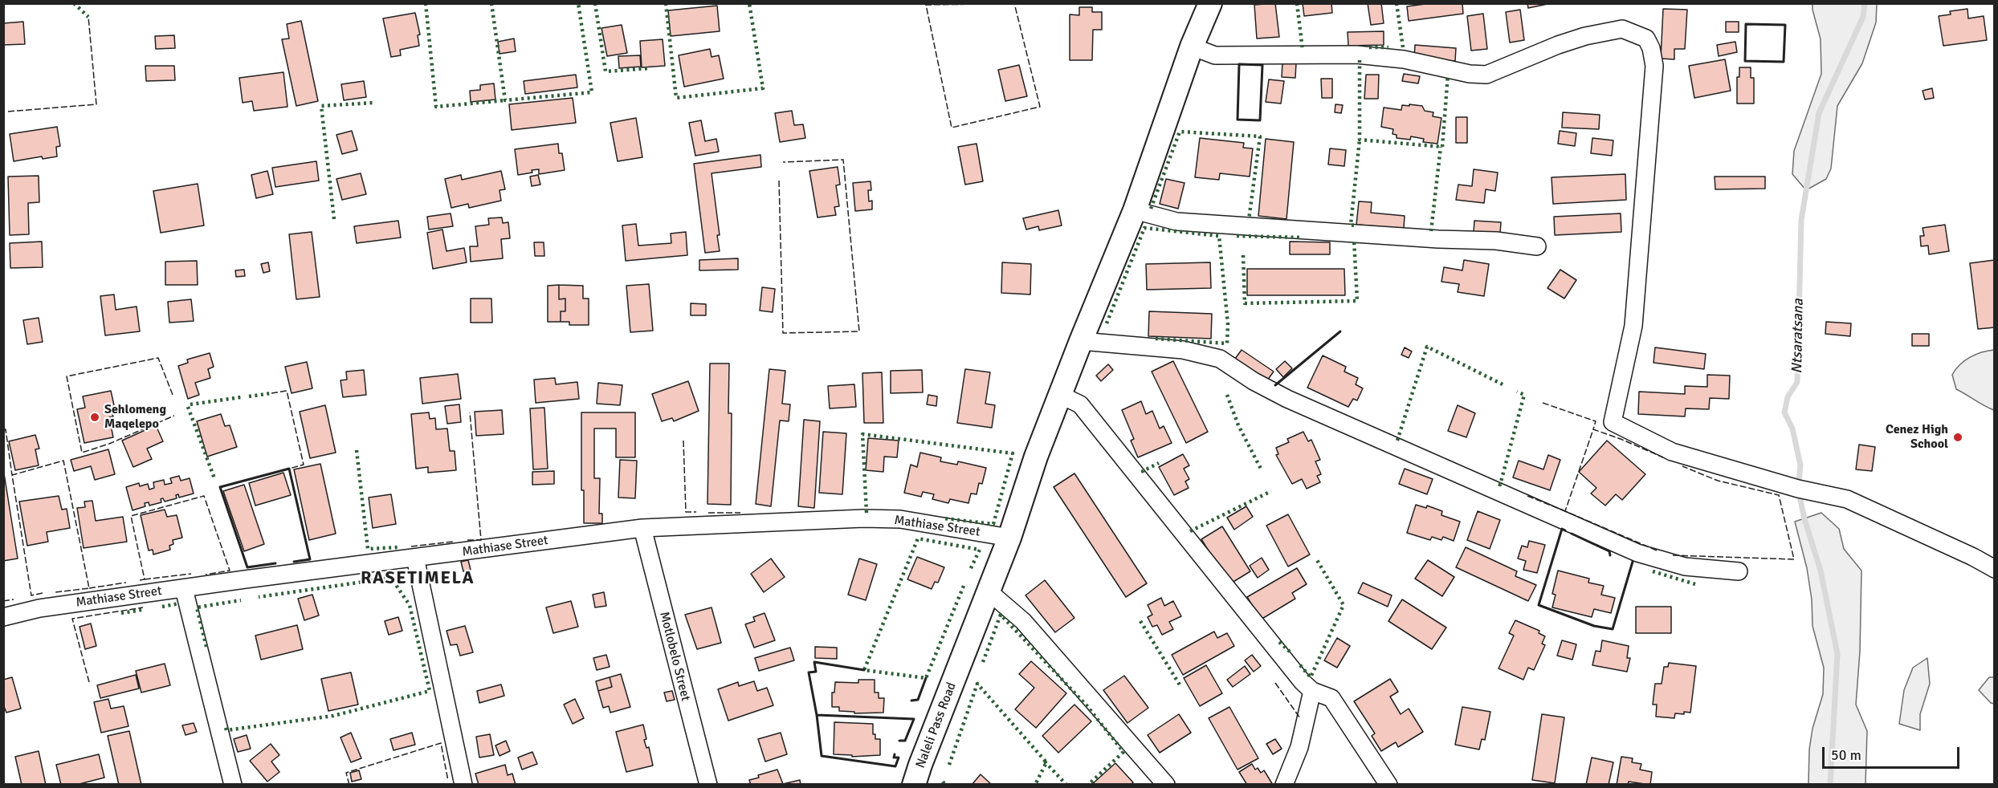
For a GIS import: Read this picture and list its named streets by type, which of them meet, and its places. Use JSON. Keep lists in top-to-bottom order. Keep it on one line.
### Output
{"streets":{"main road":["Naleli Pass Road"],"street":["Mathiase Street","Motlobelo Street"]},"crossings":[["Mathiase Street","Motlobelo Street"],["Mathiase Street","Naleli Pass Road"]],"districts":["RASETIMELA"],"water":["Ntsaratsana"],"places":["Sehlomeng Maqelepo","Cenez High School"],"scale_bar":"50 m"}
